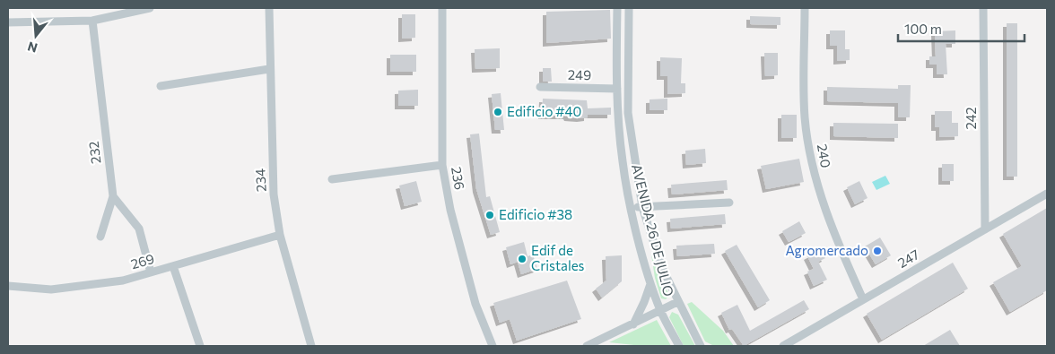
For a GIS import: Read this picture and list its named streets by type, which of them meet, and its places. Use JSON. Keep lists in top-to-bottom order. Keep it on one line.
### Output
{"streets":{"street":["249","242","232","240","236","234","AVENIDA 26 DE JULIO","247","269"]},"crossings":[["249","AVENIDA 26 DE JULIO"],["242","247"],["240","247"],["234","269"]],"places":["Edificio #40","Edificio #38","Agromercado","Edif de Cristales"],"scale_bar":"100 m","north":"bottom"}
